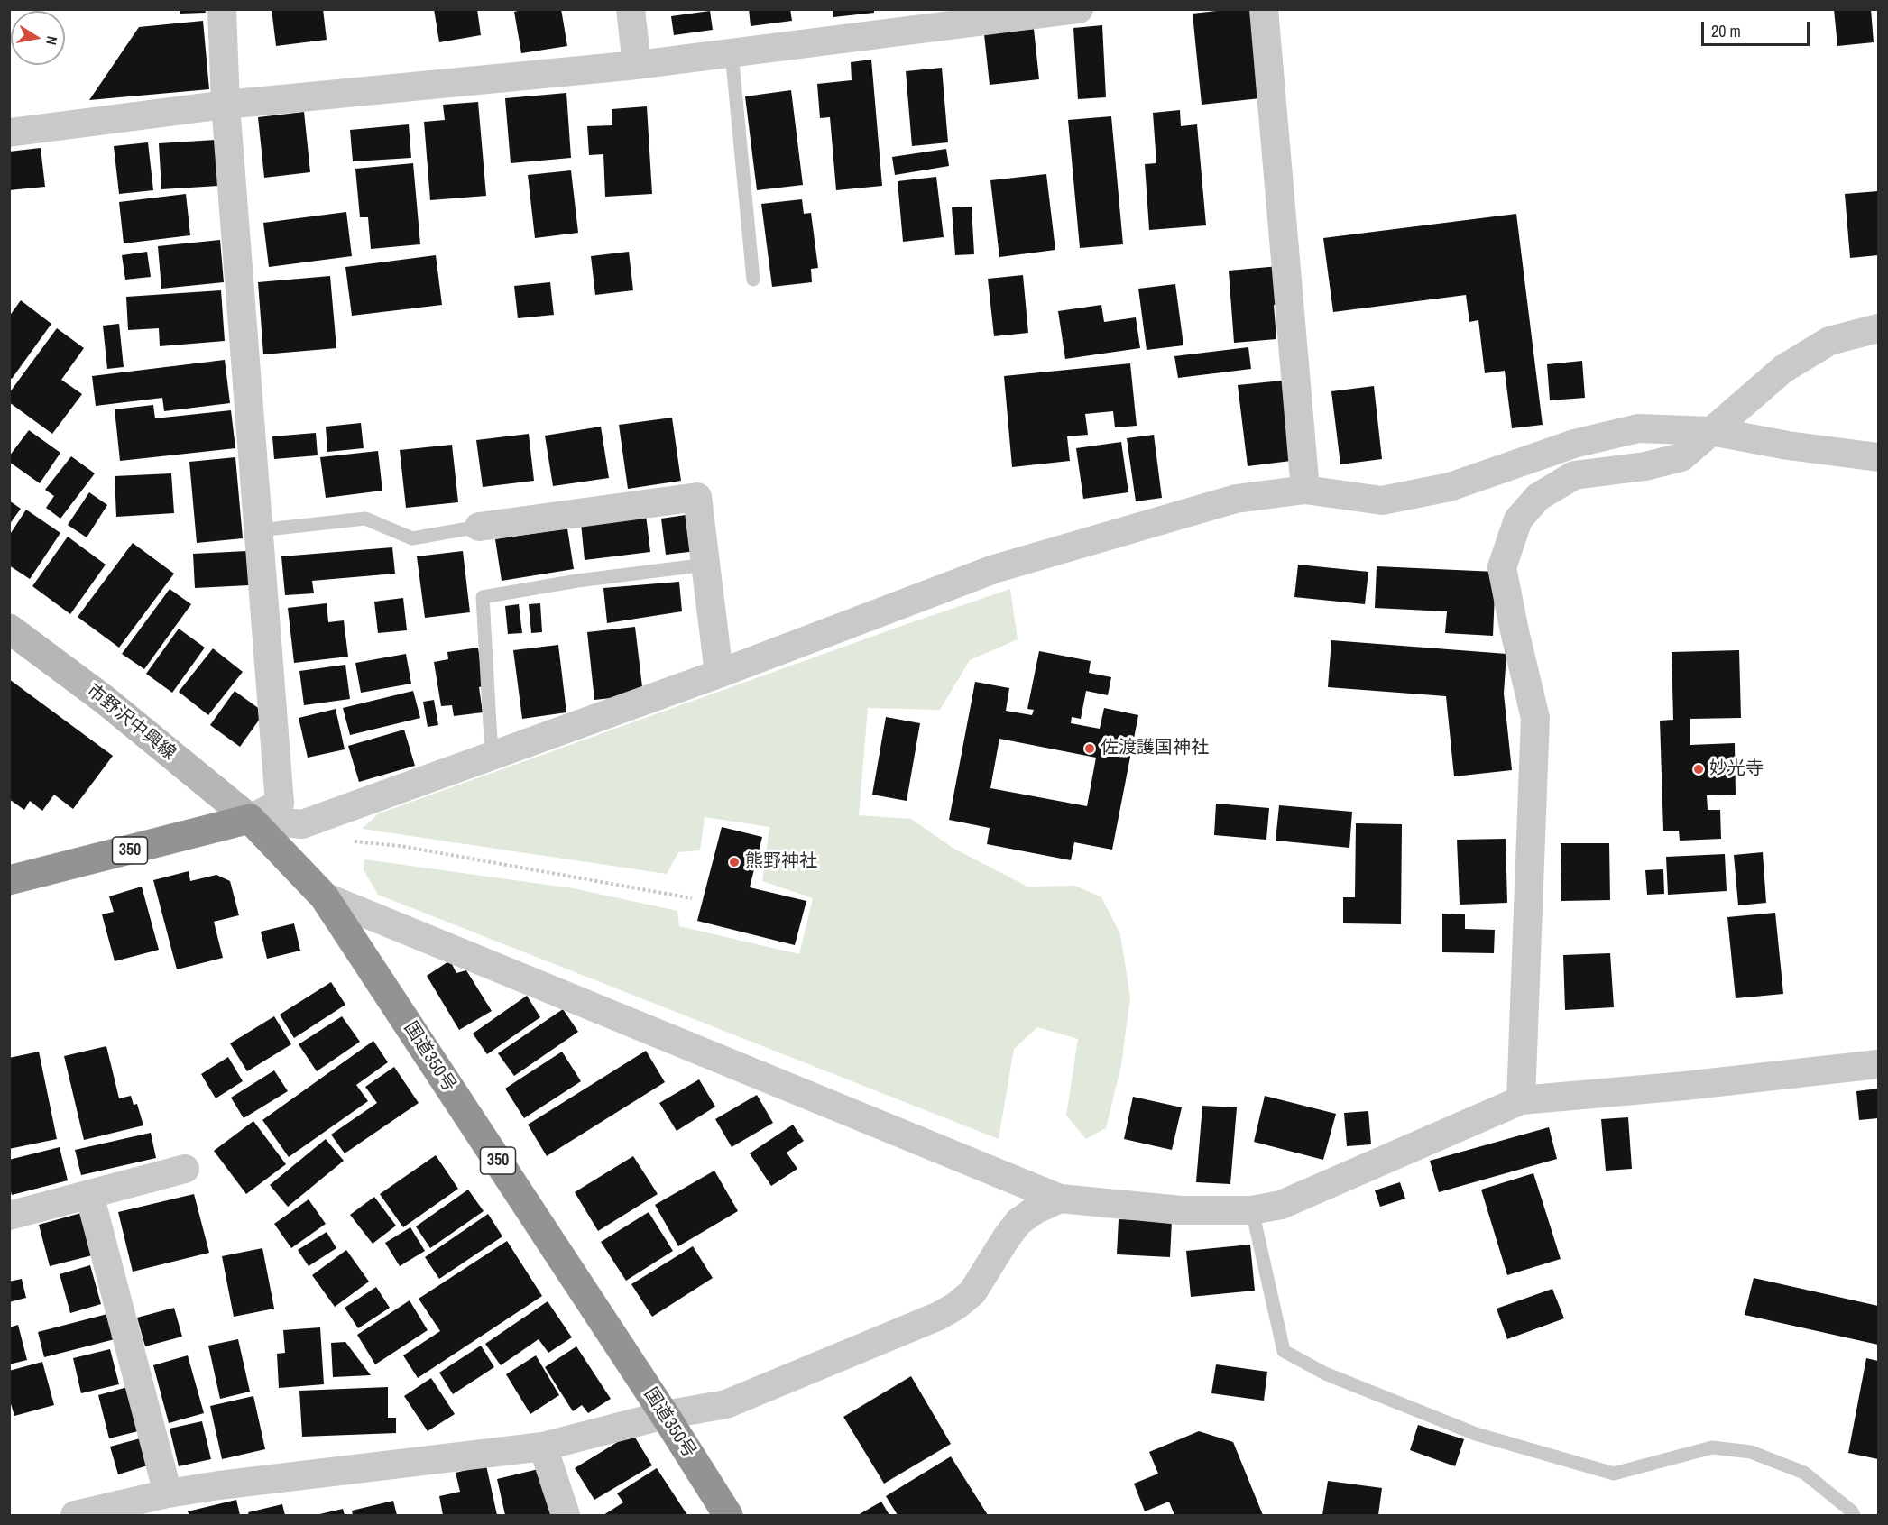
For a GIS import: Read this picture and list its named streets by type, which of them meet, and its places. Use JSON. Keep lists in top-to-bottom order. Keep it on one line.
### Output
{"streets":{"highway":["350","国道350号"],"main road":["市野沢中興線"]},"crossings":[["市野沢中興線","350"],["市野沢中興線","国道350号"],["350","国道350号"]],"places":["佐渡護国神社","妙光寺","熊野神社"],"scale_bar":"20 m","north":"right"}
